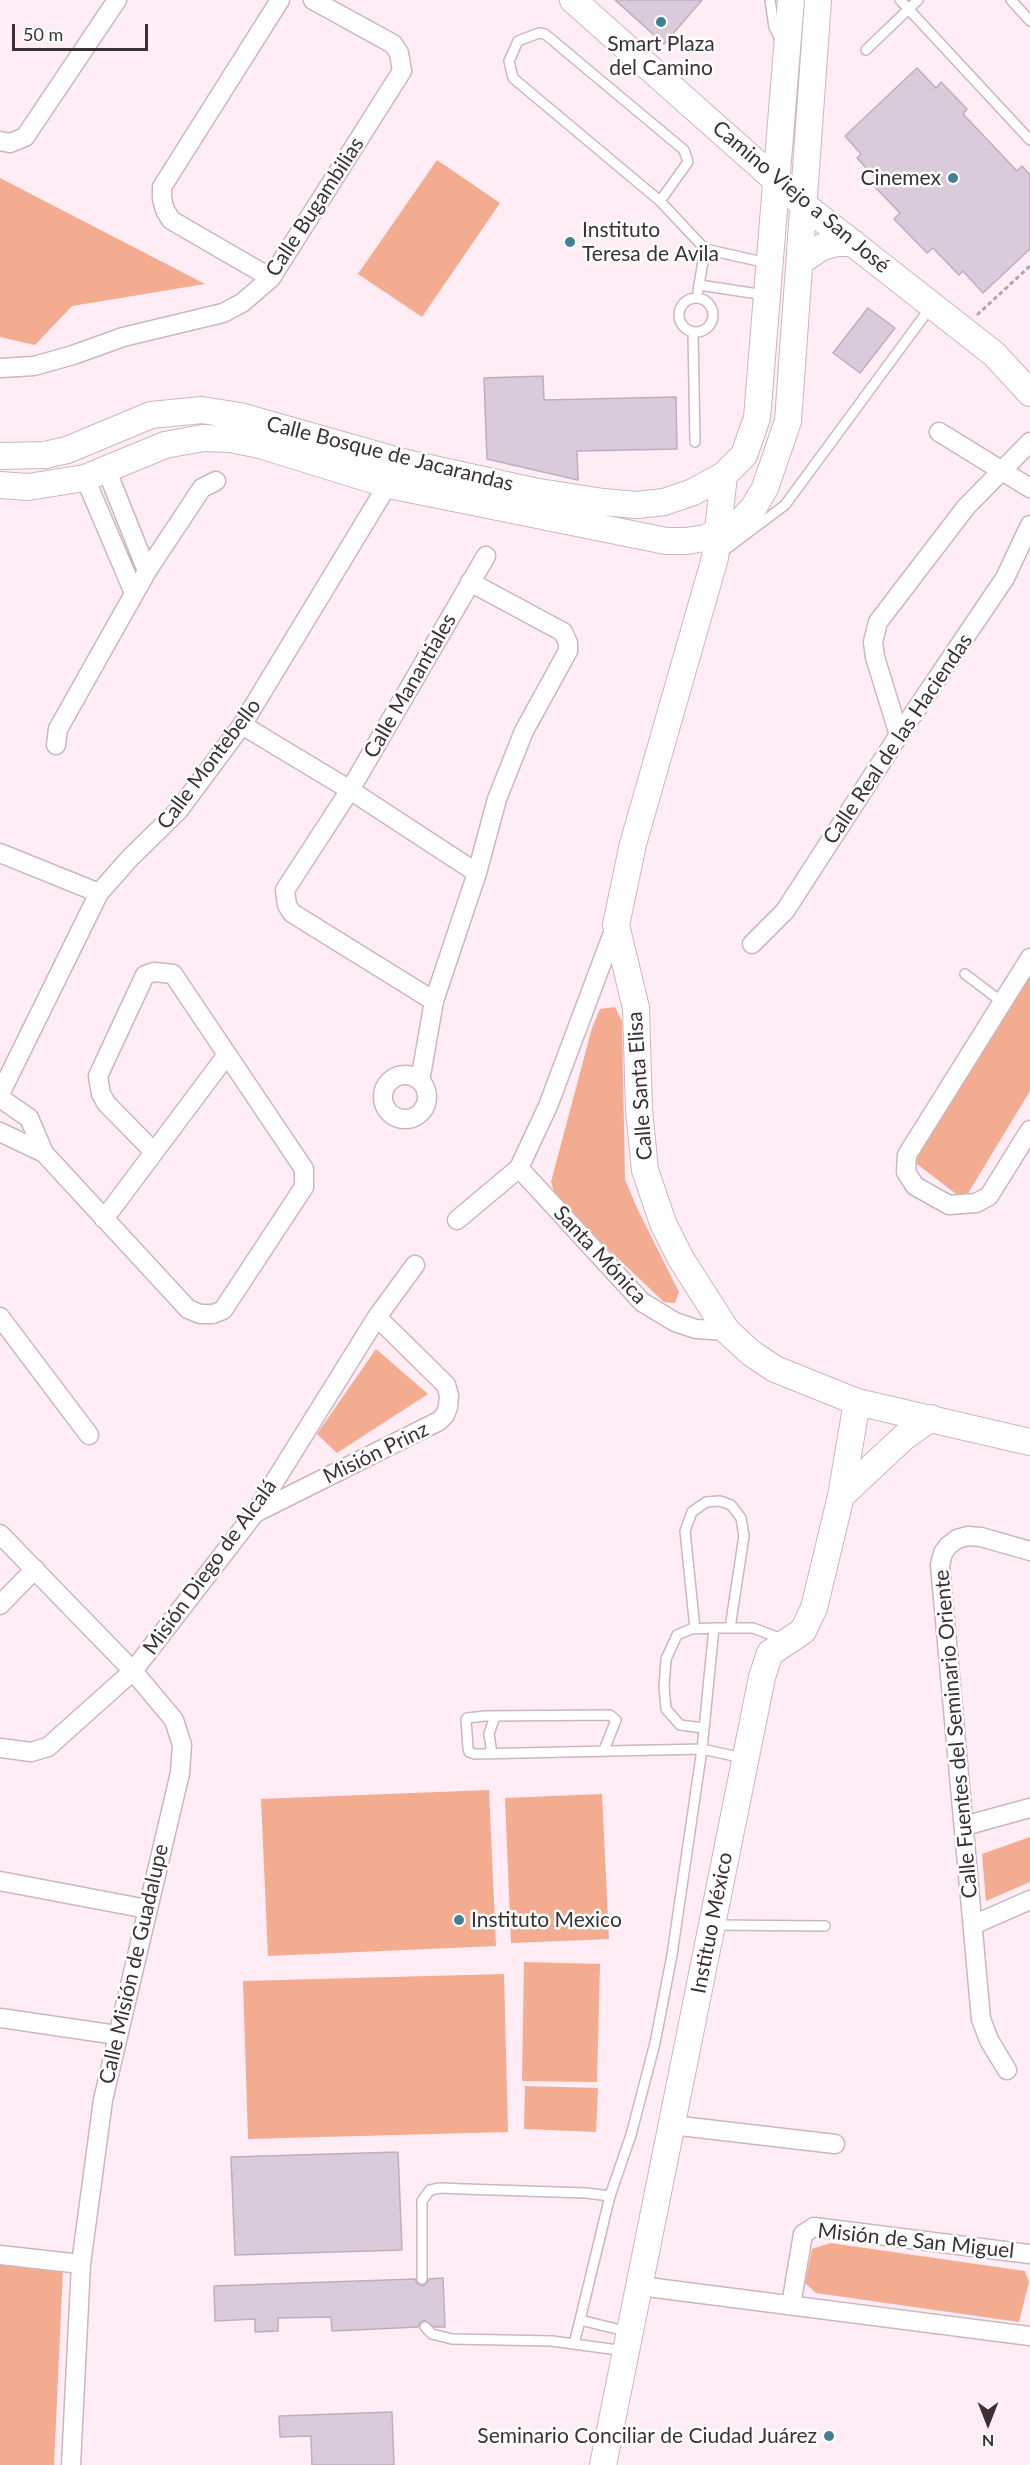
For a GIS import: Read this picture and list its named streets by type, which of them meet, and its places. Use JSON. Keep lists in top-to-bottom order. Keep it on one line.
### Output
{"streets":{"street":["Camino Viejo a San José","Calle Bugambilias","Calle Bosque de Jacarandas","Calle Manantiales","Calle Real de las Haciendas","Calle Montebello","Calle Santa Elisa","Santa Mónica","Misión Prinz","Misión Diego de Alcalá","Calle Fuentes del Seminario Oriente","Instituo México","Calle Misión de Guadalupe","Misión de San Miguel"]},"crossings":[["Camino Viejo a San José","Calle Bosque de Jacarandas"],["Calle Bosque de Jacarandas","Calle Montebello"],["Calle Santa Elisa","Santa Mónica"],["Calle Santa Elisa","Instituo México"],["Misión Prinz","Misión Diego de Alcalá"],["Misión Diego de Alcalá","Calle Misión de Guadalupe"]],"places":["Smart Plaza del Camino","Cinemex","Instituto Teresa de Avila","Instituto Mexico","Seminario Conciliar de Ciudad Juárez"],"scale_bar":"50 m","north":"bottom"}
